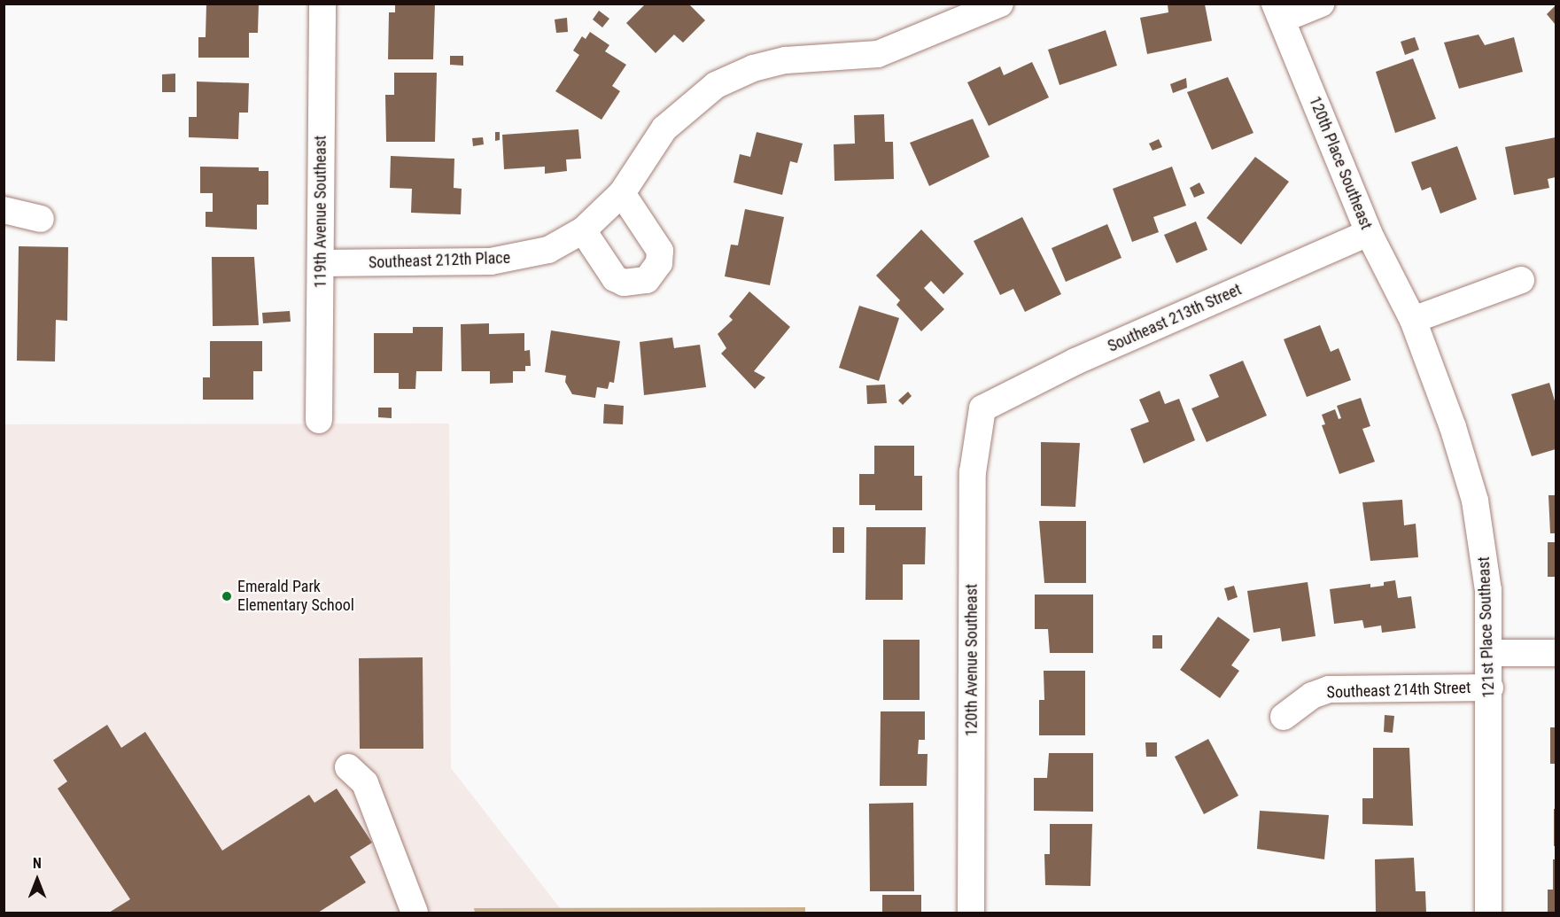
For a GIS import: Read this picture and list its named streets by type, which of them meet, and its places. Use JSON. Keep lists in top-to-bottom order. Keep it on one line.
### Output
{"streets":{"street":["120th Place Southeast","119th Avenue Southeast","Southeast 212th Place","Southeast 213th Street","121st Place Southeast","120th Avenue Southeast","Southeast 214th Street"]},"crossings":[["120th Place Southeast","Southeast 213th Street"],["120th Place Southeast","121st Place Southeast"],["119th Avenue Southeast","Southeast 212th Place"],["Southeast 213th Street","120th Avenue Southeast"],["121st Place Southeast","Southeast 214th Street"]],"places":["Emerald Park Elementary School"],"north":"top"}
